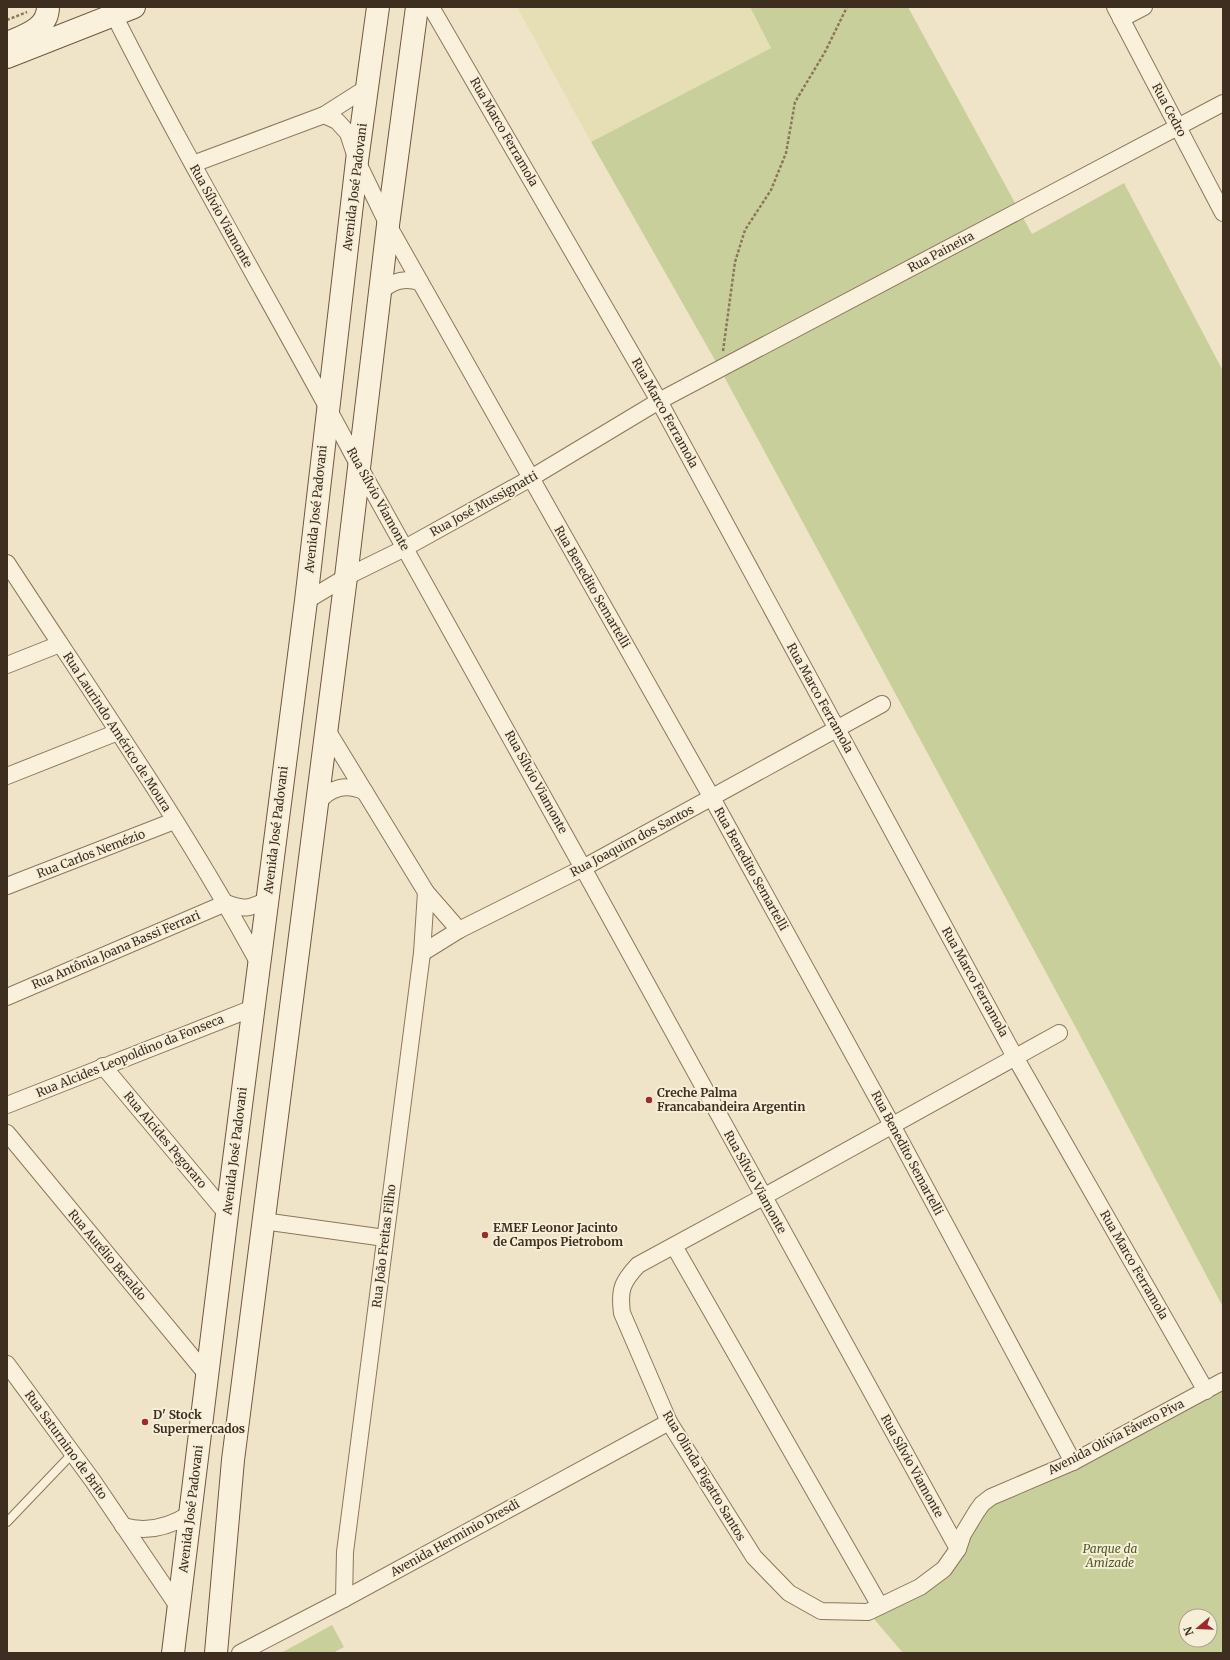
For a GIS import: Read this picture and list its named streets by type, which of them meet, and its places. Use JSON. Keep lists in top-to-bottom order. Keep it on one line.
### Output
{"streets":{"street":["Rua Cedro","Rua Marco Ferramola","Avenida José Padovani","Rua Sílvio Viamonte","Rua Paineira","Rua José Mussignatti","Rua Benedito Semartelli","Rua Laurindo Américo de Moura","Rua Joaquim dos Santos","Rua Carlos Nemézio","Rua Antônia Joana Bassi Ferrari","Rua Alcides Leopoldino da Fonseca","Rua Alcides Pegoraro","Rua João Freitas Filho","Rua Aurélio Beraldo","Avenida Olívia Fávero Piva","Rua Saturnino de Brito","Rua Olinda Pigatto Santos","Avenida Herminio Dresdi"]},"crossings":[["Rua Cedro","Rua Paineira"],["Rua Marco Ferramola","Rua Paineira"],["Rua Marco Ferramola","Rua José Mussignatti"],["Rua Marco Ferramola","Rua Joaquim dos Santos"],["Rua Marco Ferramola","Avenida Olívia Fávero Piva"],["Rua Marco Ferramola","Rua Olinda Pigatto Santos"],["Avenida José Padovani","Rua Sílvio Viamonte"],["Avenida José Padovani","Rua José Mussignatti"],["Avenida José Padovani","Rua Benedito Semartelli"],["Avenida José Padovani","Rua Laurindo Américo de Moura"],["Avenida José Padovani","Rua Alcides Leopoldino da Fonseca"],["Avenida José Padovani","Rua Alcides Pegoraro"],["Avenida José Padovani","Rua Aurélio Beraldo"],["Avenida José Padovani","Rua Saturnino de Brito"],["Rua Sílvio Viamonte","Rua José Mussignatti"],["Rua Sílvio Viamonte","Rua Joaquim dos Santos"],["Rua Sílvio Viamonte","Avenida Olívia Fávero Piva"],["Rua Sílvio Viamonte","Rua Olinda Pigatto Santos"],["Rua Paineira","Rua José Mussignatti"],["Rua José Mussignatti","Rua Benedito Semartelli"],["Rua Benedito Semartelli","Rua Joaquim dos Santos"],["Rua Benedito Semartelli","Avenida Olívia Fávero Piva"],["Rua Benedito Semartelli","Rua Olinda Pigatto Santos"],["Rua Laurindo Américo de Moura","Rua Carlos Nemézio"],["Rua Laurindo Américo de Moura","Rua Antônia Joana Bassi Ferrari"],["Rua Joaquim dos Santos","Rua João Freitas Filho"],["Rua Alcides Leopoldino da Fonseca","Rua Alcides Pegoraro"],["Rua João Freitas Filho","Avenida Herminio Dresdi"],["Avenida Olívia Fávero Piva","Rua Olinda Pigatto Santos"],["Rua Olinda Pigatto Santos","Avenida Herminio Dresdi"]],"parks":["Parque da Amizade"],"places":["Creche Palma Francabandeira Argentin","EMEF Leonor Jacinto de Campos Pietrobom","D' Stock Supermercados"],"north":"left"}
